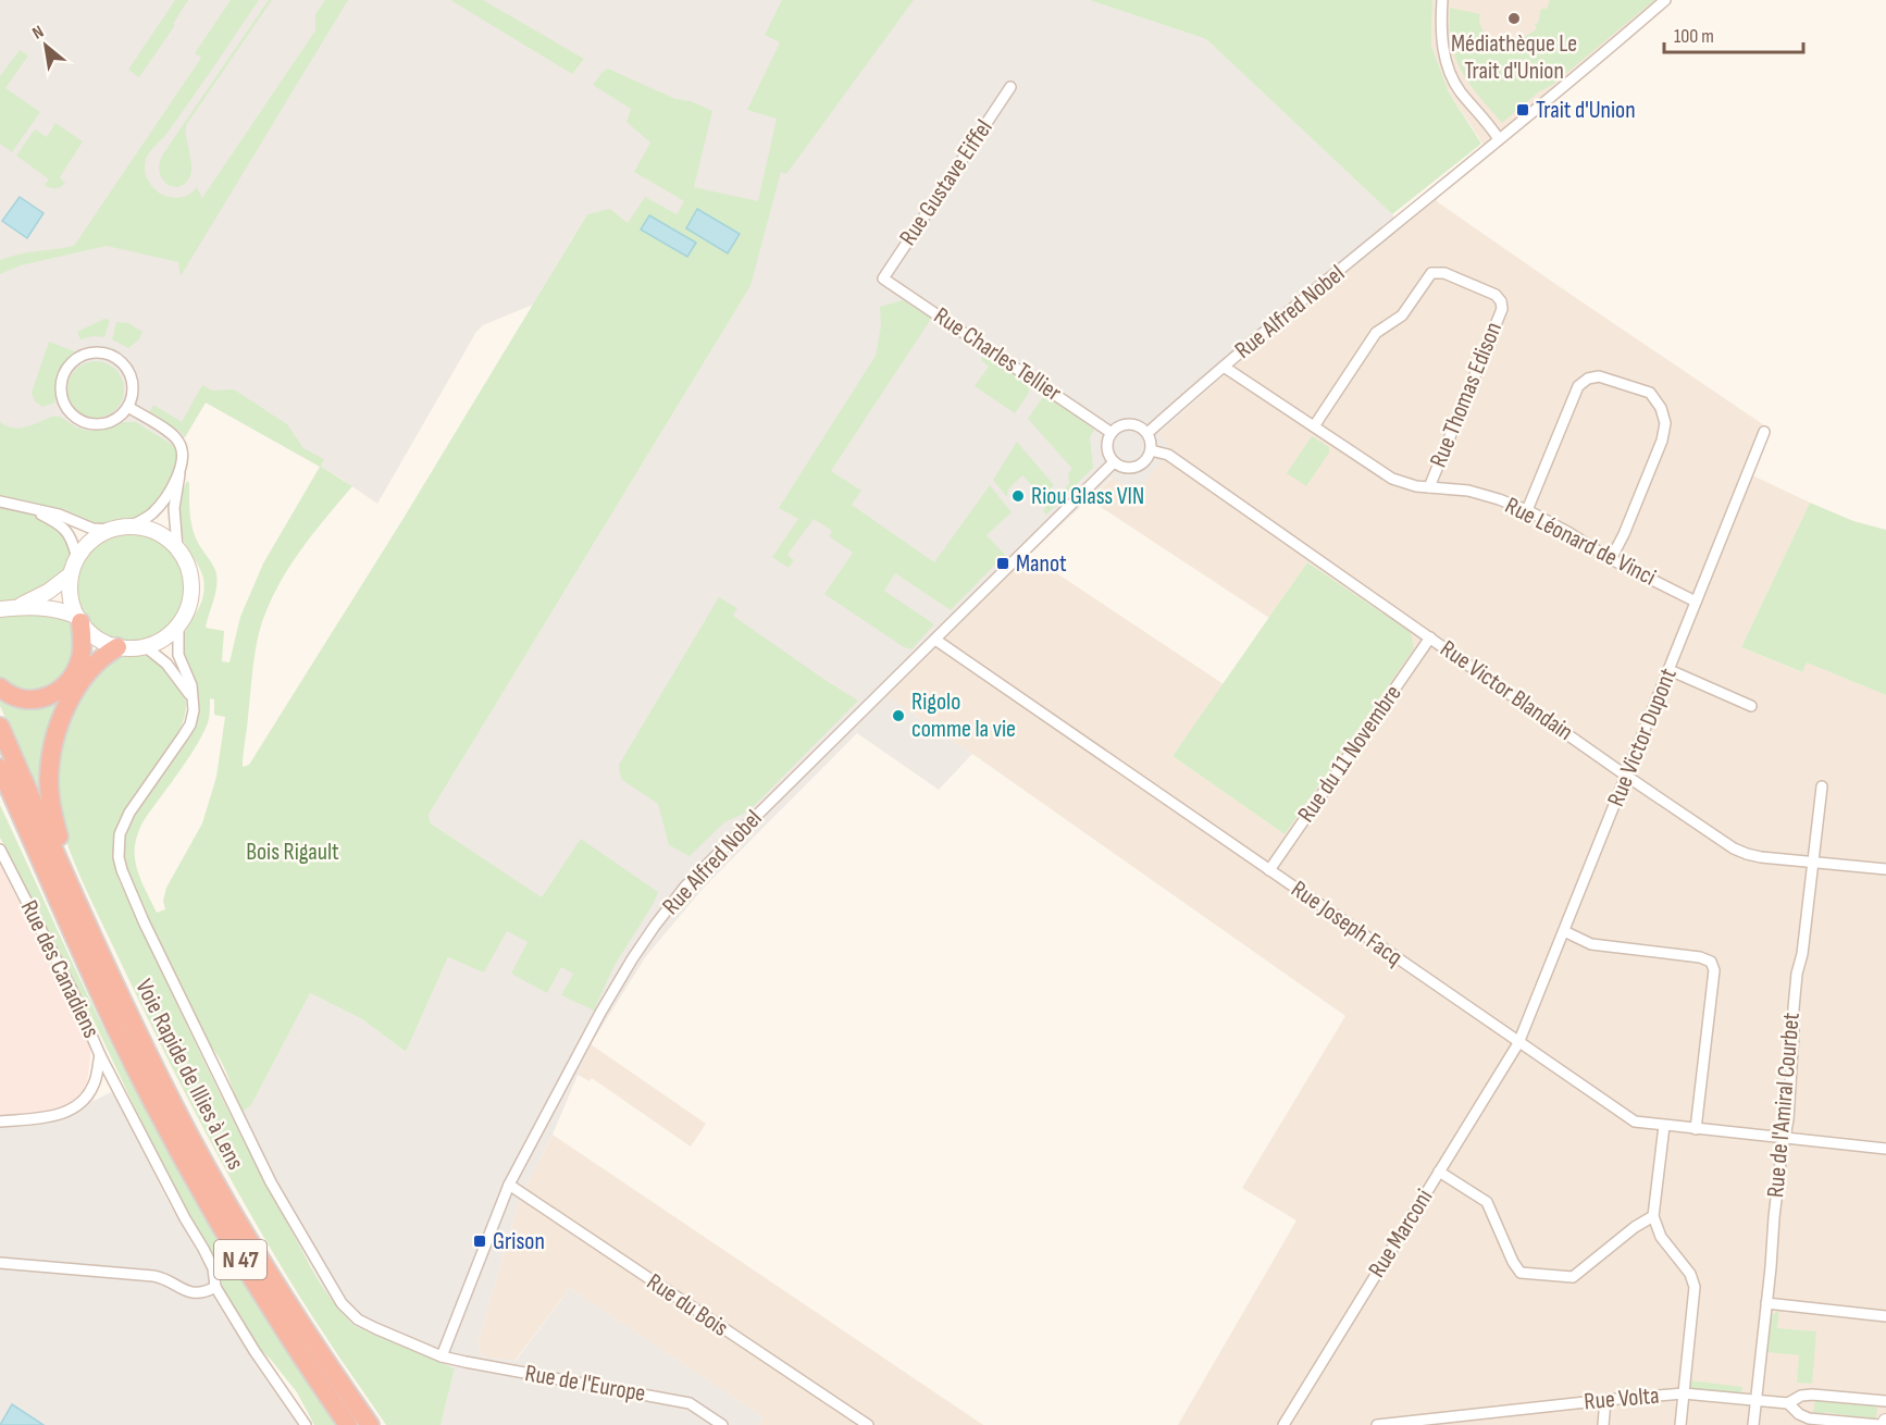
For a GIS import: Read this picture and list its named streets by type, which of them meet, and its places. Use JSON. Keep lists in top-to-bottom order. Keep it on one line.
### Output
{"streets":{"highway":["Voie Rapide de Illies à Lens","N 47"],"street":["Rue Gustave Eiffel","Rue Alfred Nobel","Rue Charles Tellier","Rue Thomas Edison","Rue Léonard de Vinci","Rue Victor Blandain","Rue Victor Dupont","Rue du 11 Novembre","Rue Joseph Facq","Rue des Canadiens","Rue de l'Amiral Courbet","Rue Marconi","Rue du Bois","Rue de l'Europe","Rue Volta"]},"crossings":[["Rue Gustave Eiffel","Rue Charles Tellier"],["Rue Alfred Nobel","Rue Charles Tellier"],["Rue Alfred Nobel","Rue Léonard de Vinci"],["Rue Alfred Nobel","Rue Victor Blandain"],["Rue Alfred Nobel","Rue Joseph Facq"],["Rue Alfred Nobel","Rue du Bois"],["Rue Alfred Nobel","Rue de l'Europe"],["Rue Charles Tellier","Rue Victor Blandain"],["Rue Thomas Edison","Rue Léonard de Vinci"],["Rue Léonard de Vinci","Rue Victor Dupont"],["Rue Victor Blandain","Rue Victor Dupont"],["Rue Victor Blandain","Rue du 11 Novembre"],["Rue Victor Blandain","Rue de l'Amiral Courbet"],["Rue Victor Dupont","Rue Joseph Facq"],["Rue Victor Dupont","Rue Marconi"],["Rue du 11 Novembre","Rue Joseph Facq"],["Rue Joseph Facq","Rue de l'Amiral Courbet"],["Rue Joseph Facq","Rue Marconi"],["Rue de l'Amiral Courbet","Rue Volta"]],"parks":["Bois Rigault"],"places":{"other":["Médiathèque Le Trait d'Union","Riou Glass VIN","Rigolo comme la vie"],"transit":["Trait d'Union","Manot","Grison"]},"scale_bar":"100 m","north":"top left"}
